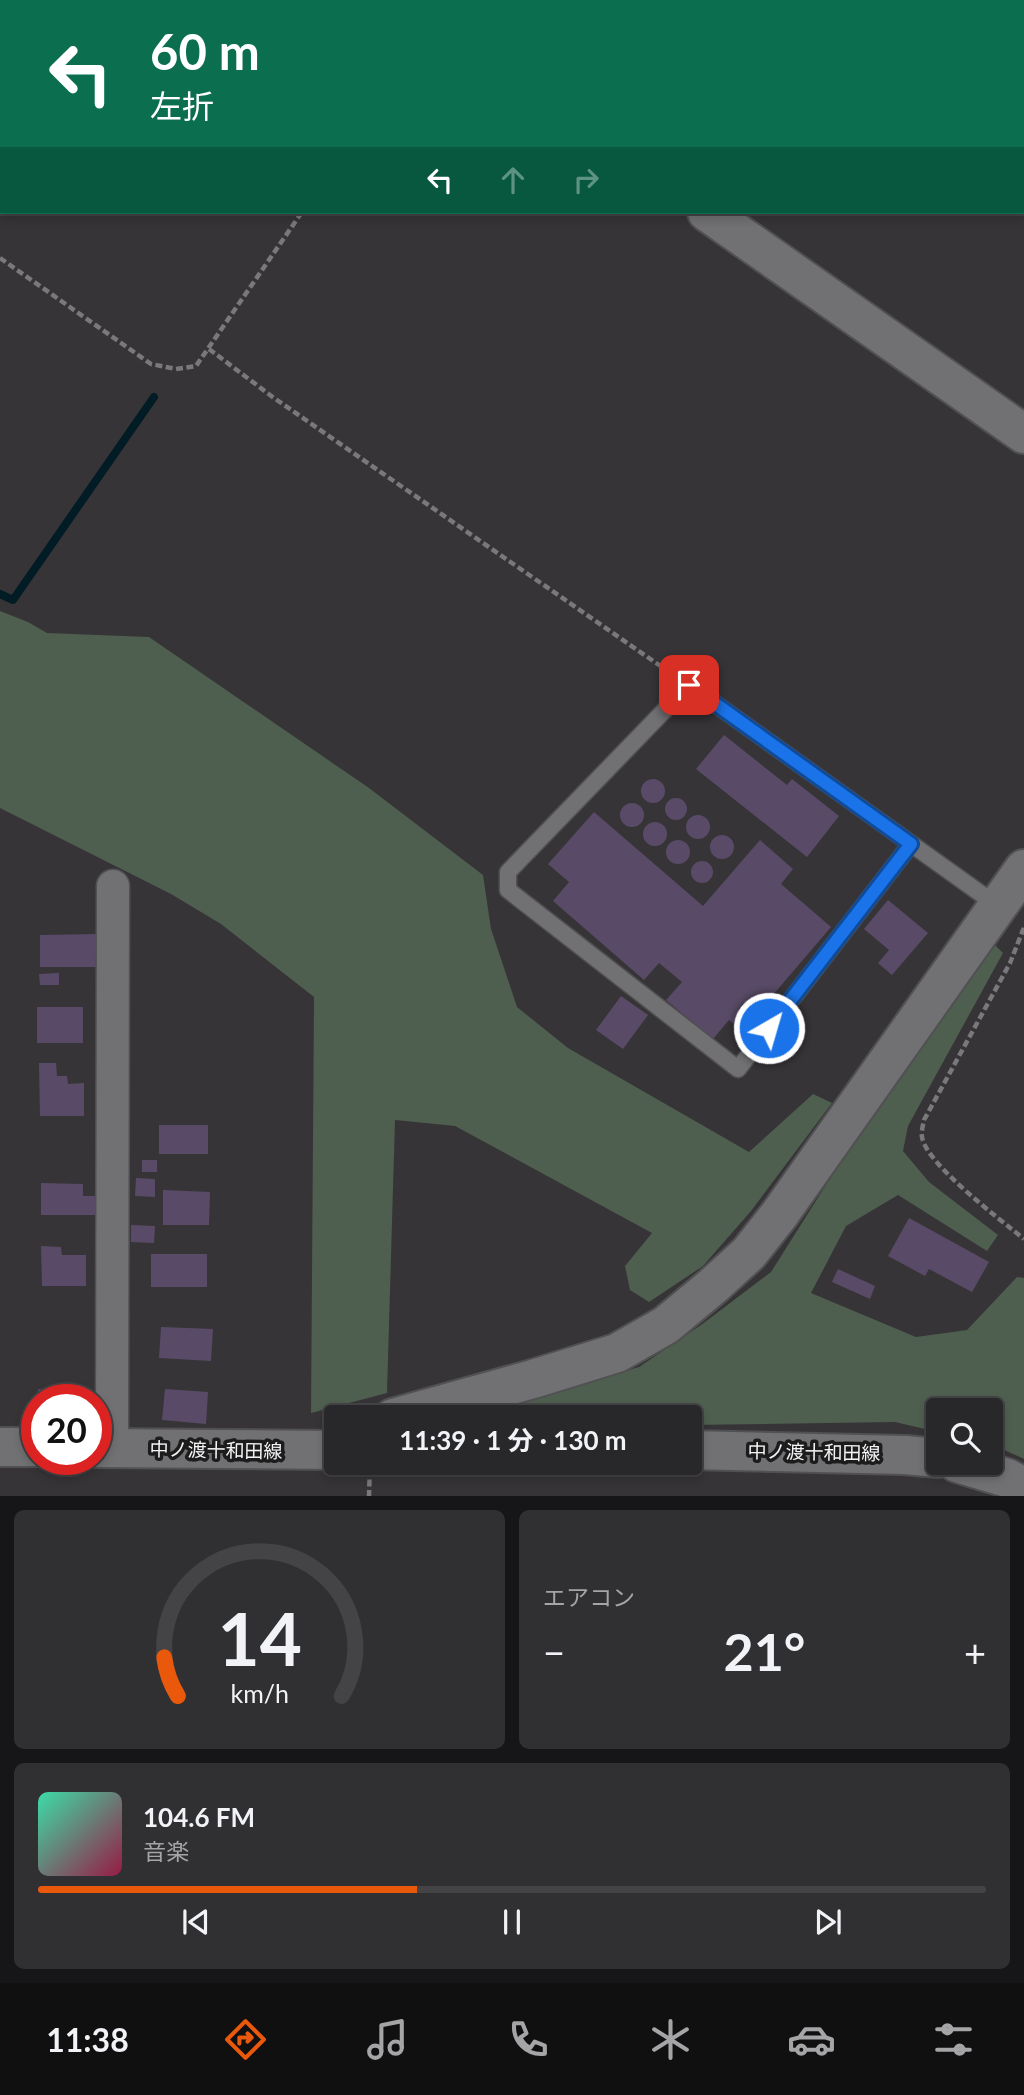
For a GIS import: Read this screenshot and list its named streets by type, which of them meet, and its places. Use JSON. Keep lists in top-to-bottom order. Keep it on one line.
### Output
{"streets":{"street":["中ノ渡十和田線"]},"page":{"turn":["60 m","左折"],"limit":"20","trip":"11:39 · 1 分 · 130 m","tile":"エアコン","heat":["−","21°","+"],"song":["104.6 FM","音楽"],"tabs":"11:38","gauge":["14","km/h"]}}
